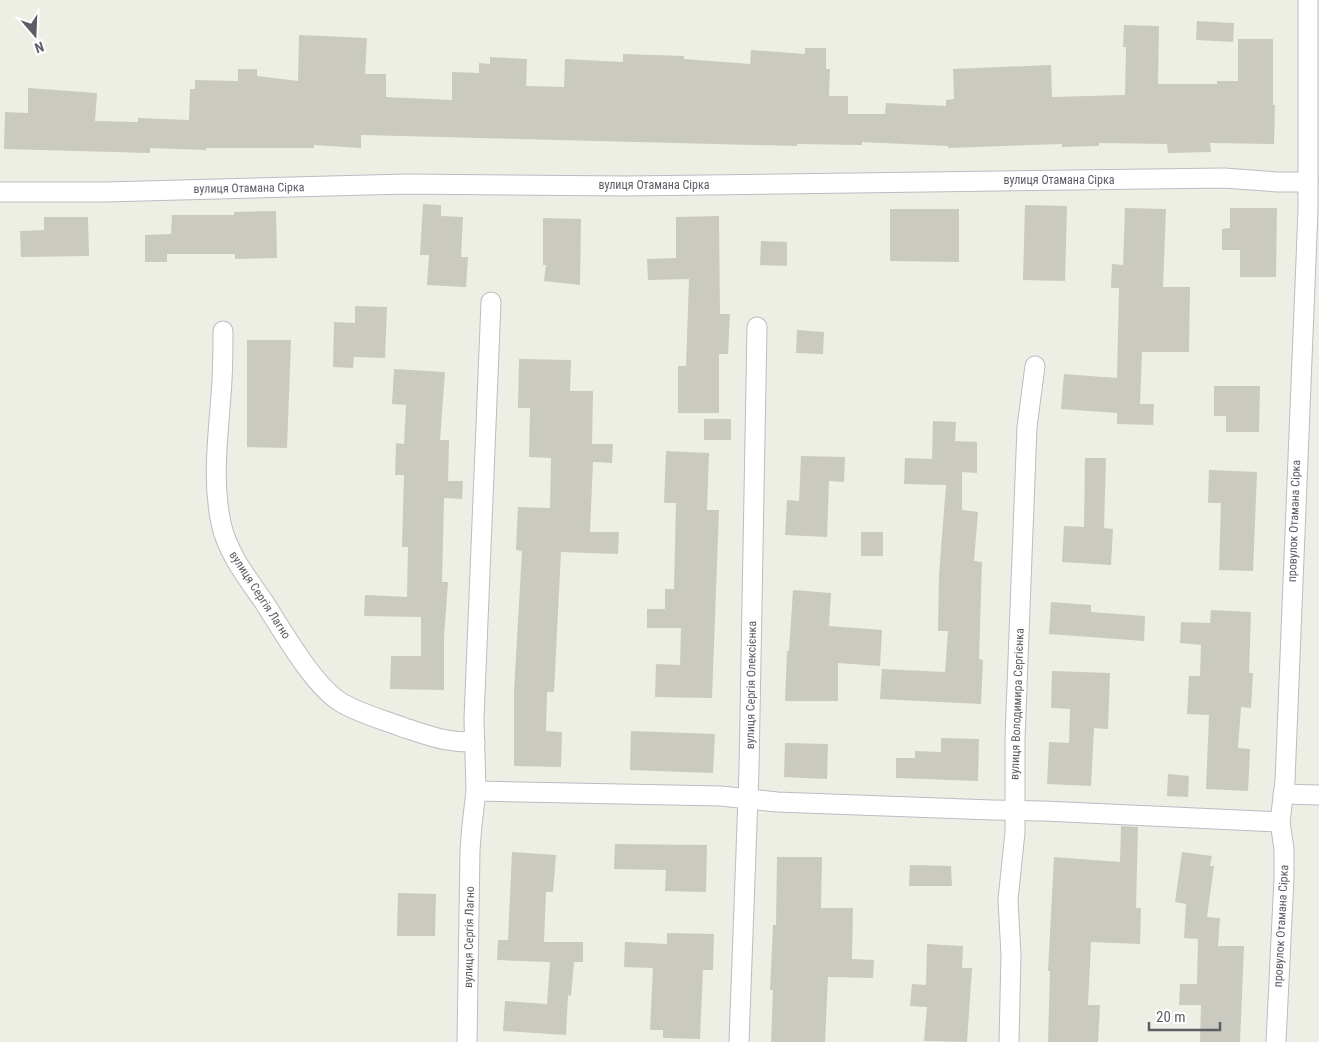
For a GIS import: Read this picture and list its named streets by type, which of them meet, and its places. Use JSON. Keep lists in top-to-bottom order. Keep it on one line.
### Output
{"streets":{"street":["вулиця Отамана Сірка","провулок Отамана Сірка","вулиця Сергія Лагно","вулиця Сергія Олексієнка","вулиця Володимира Сергієнка"]},"crossings":[["вулиця Отамана Сірка","провулок Отамана Сірка"]],"scale_bar":"20 m","north":"bottom"}
